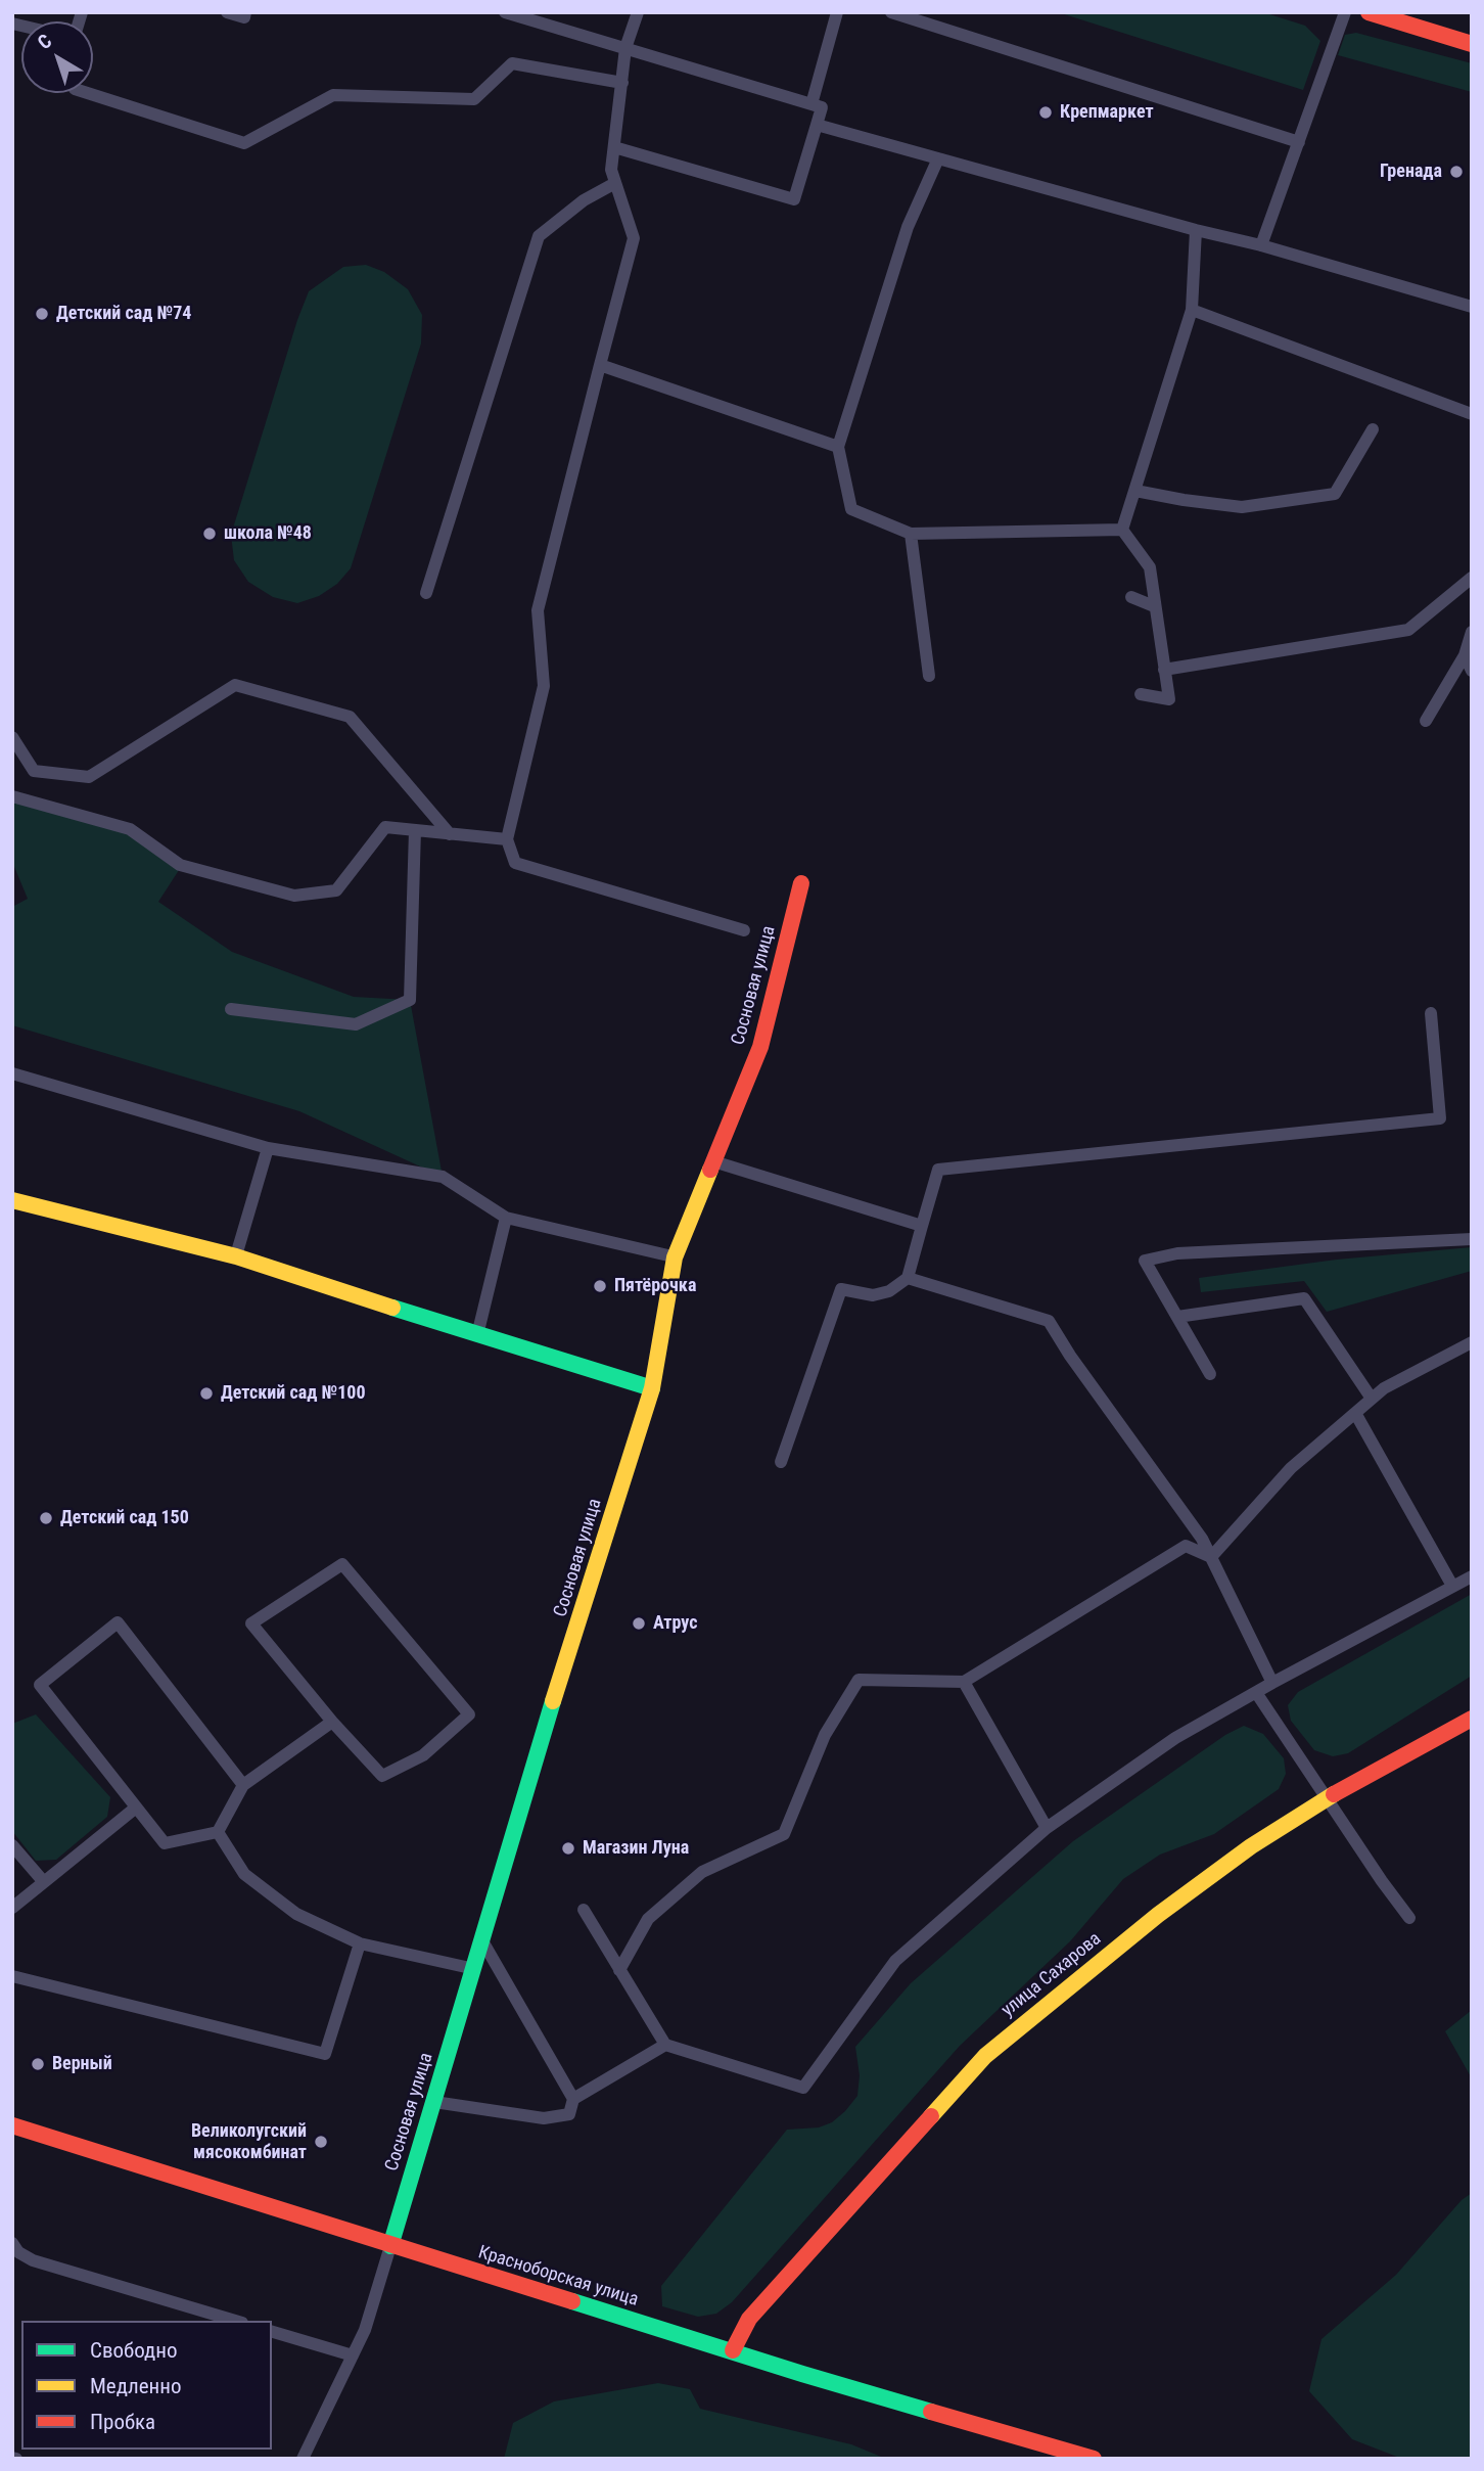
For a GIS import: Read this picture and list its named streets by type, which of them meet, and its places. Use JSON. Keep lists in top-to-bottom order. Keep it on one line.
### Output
{"streets":{"street":["Сосновая улица","улица Сахарова","Красноборская улица"]},"crossings":[["Сосновая улица","Красноборская улица"],["улица Сахарова","Красноборская улица"]],"places":["Крепмаркет","Гренада","Детский сад №74","школа №48","Пятёрочка","Детский сад №100","Детский сад 150","Атрус","Магазин Луна","Верный","Великолугский мясокомбинат"],"legend":["Свободно","Медленно","Пробка"],"north":"top left"}
